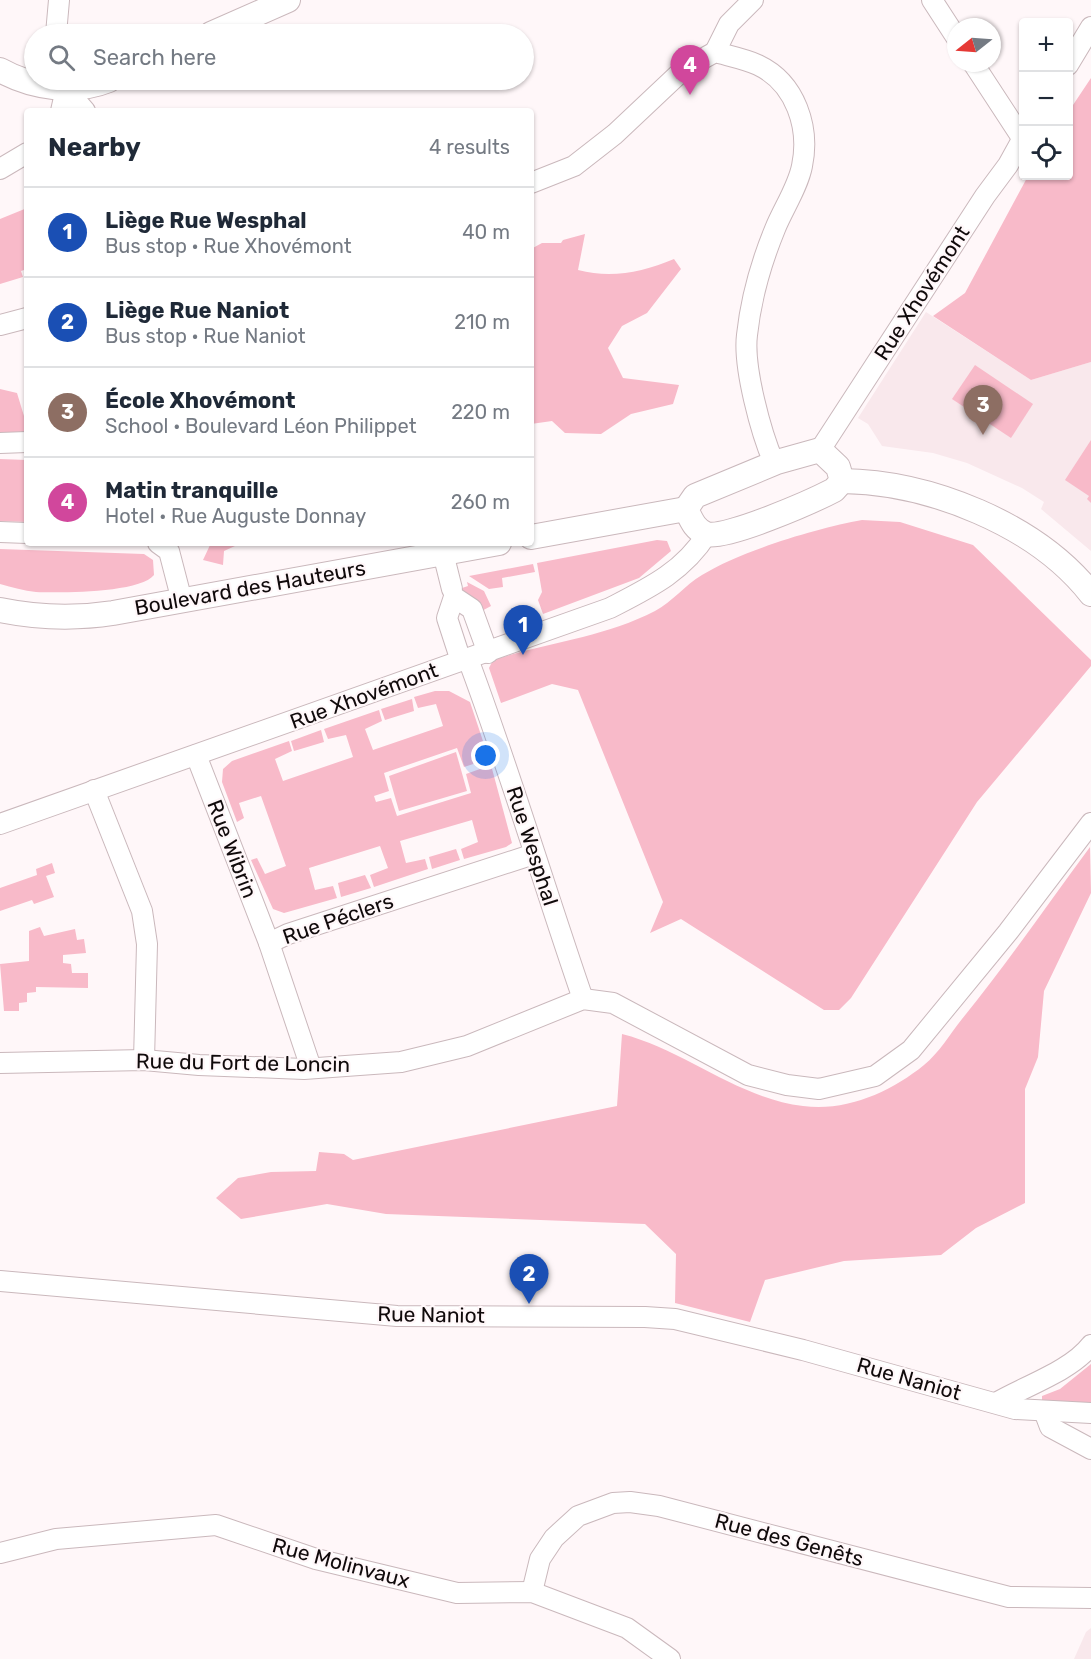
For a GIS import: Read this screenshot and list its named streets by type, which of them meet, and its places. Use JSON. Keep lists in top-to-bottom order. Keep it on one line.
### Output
{"streets":{"street":["Rue Xhovémont","Boulevard des Hauteurs","Rue Wesphal","Rue Wibrin","Rue Péclers","Rue du Fort de Loncin","Rue Naniot","Rue des Genêts","Rue Molinvaux"]},"crossings":[["Rue Xhovémont","Rue Wesphal"],["Rue Xhovémont","Rue Wibrin"],["Rue Wesphal","Rue Péclers"],["Rue Wesphal","Rue du Fort de Loncin"],["Rue Wibrin","Rue Péclers"],["Rue Péclers","Rue du Fort de Loncin"],["Rue des Genêts","Rue Molinvaux"]],"north":"left","page":{"map_buttons":["+","−"],"search":"Search here","pins":["4","3","1","2"],"heading":["Nearby","4 results"],"list":[{"mark":"1","name":"Liège Rue Wesphal","note":"Bus stop · Rue Xhovémont","value":"40 m"},{"mark":"2","name":"Liège Rue Naniot","note":"Bus stop · Rue Naniot","value":"210 m"},{"mark":"3","name":"École Xhovémont","note":"School · Boulevard Léon Philippet","value":"220 m"},{"mark":"4","name":"Matin tranquille","note":"Hotel · Rue Auguste Donnay","value":"260 m"}]}}
